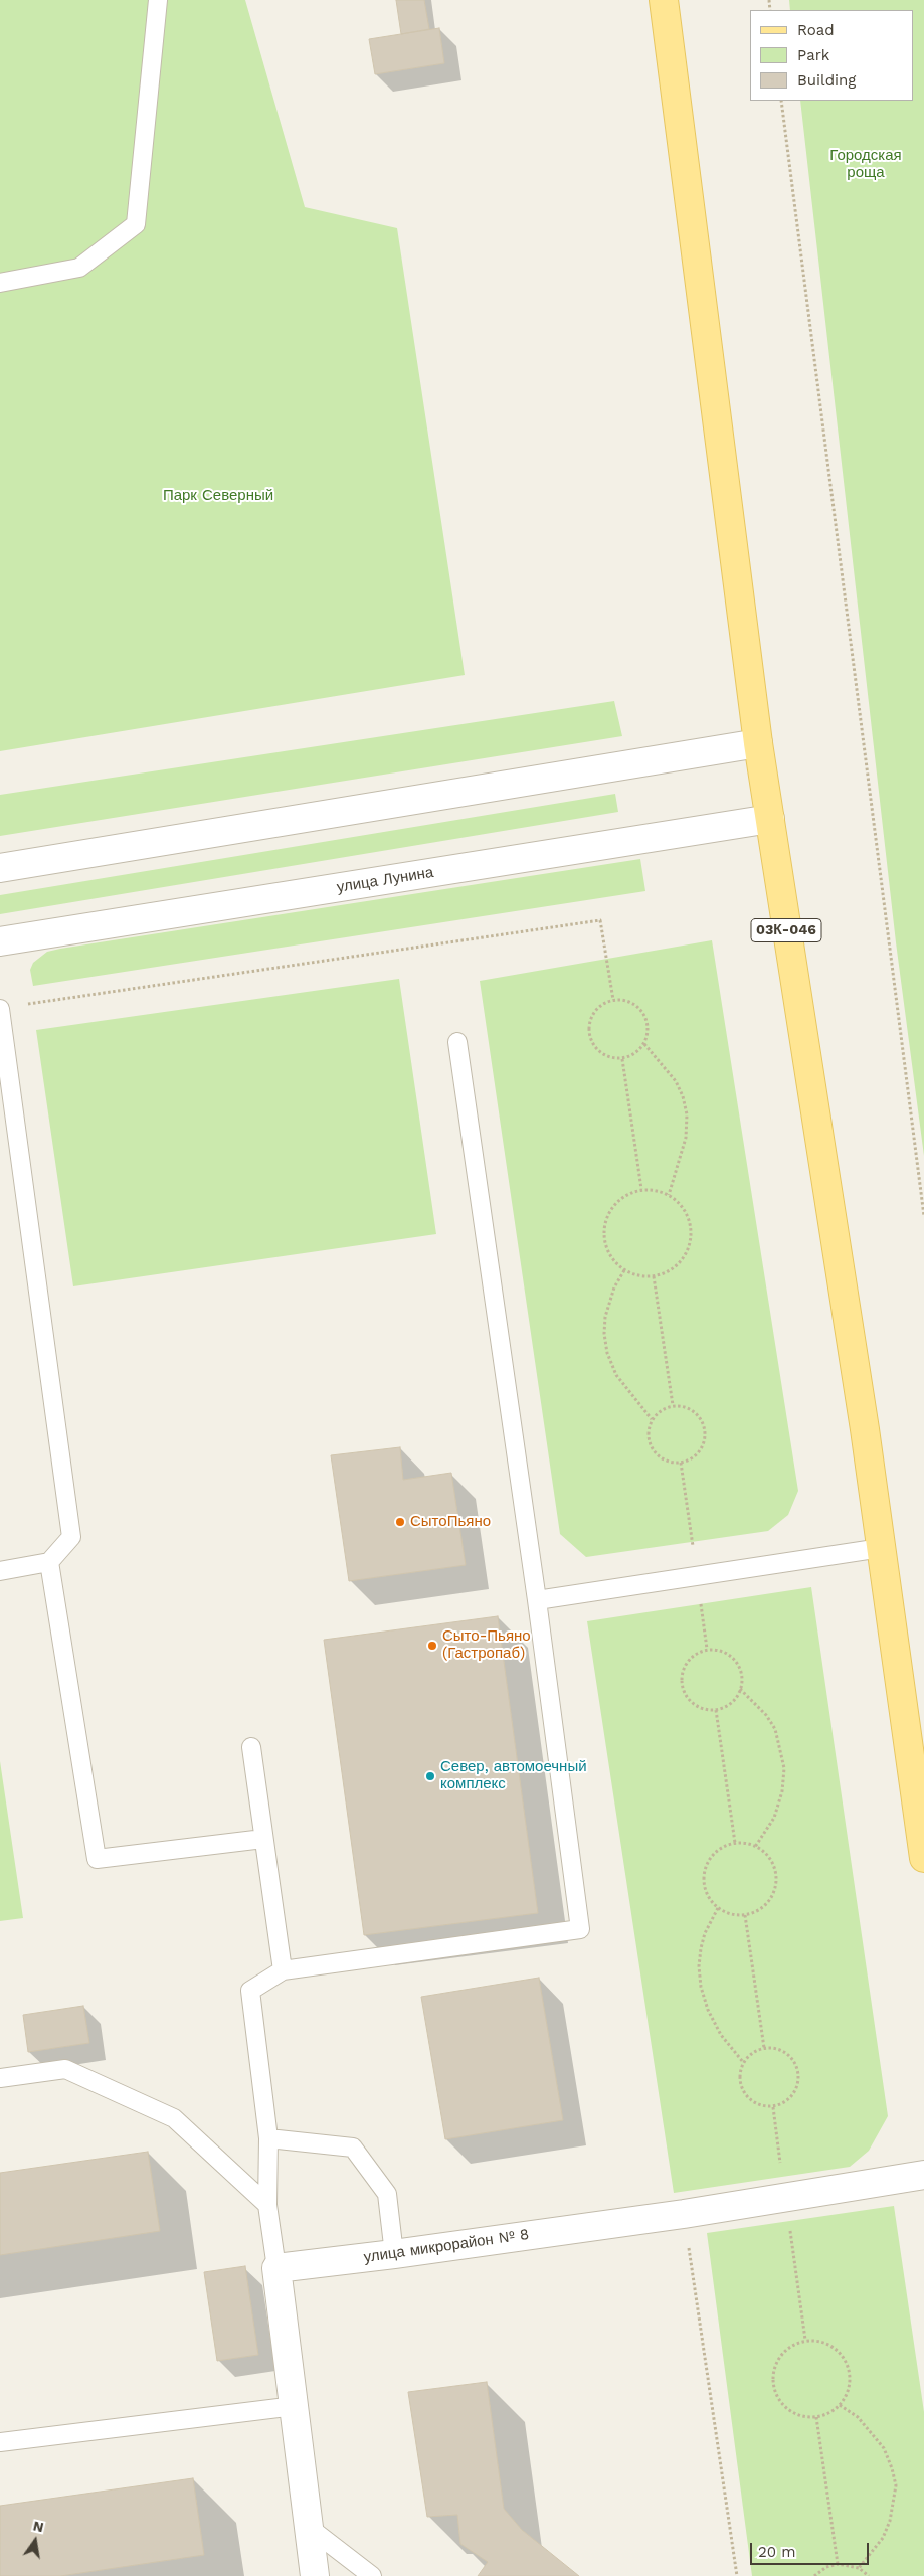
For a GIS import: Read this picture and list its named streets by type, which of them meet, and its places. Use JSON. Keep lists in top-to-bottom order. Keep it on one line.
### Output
{"streets":{"main road":["03К-046"],"street":["улица Лунина","улица микрорайон № 8"]},"crossings":[["улица Лунина","03К-046"]],"parks":["Городская роща","Парк Северный"],"places":["СытоПьяно","Сыто-Пьяно (Гастропаб)","Север, автомоечный комплекс"],"legend":["Road","Park","Building"],"scale_bar":"20 m","north":"top"}
